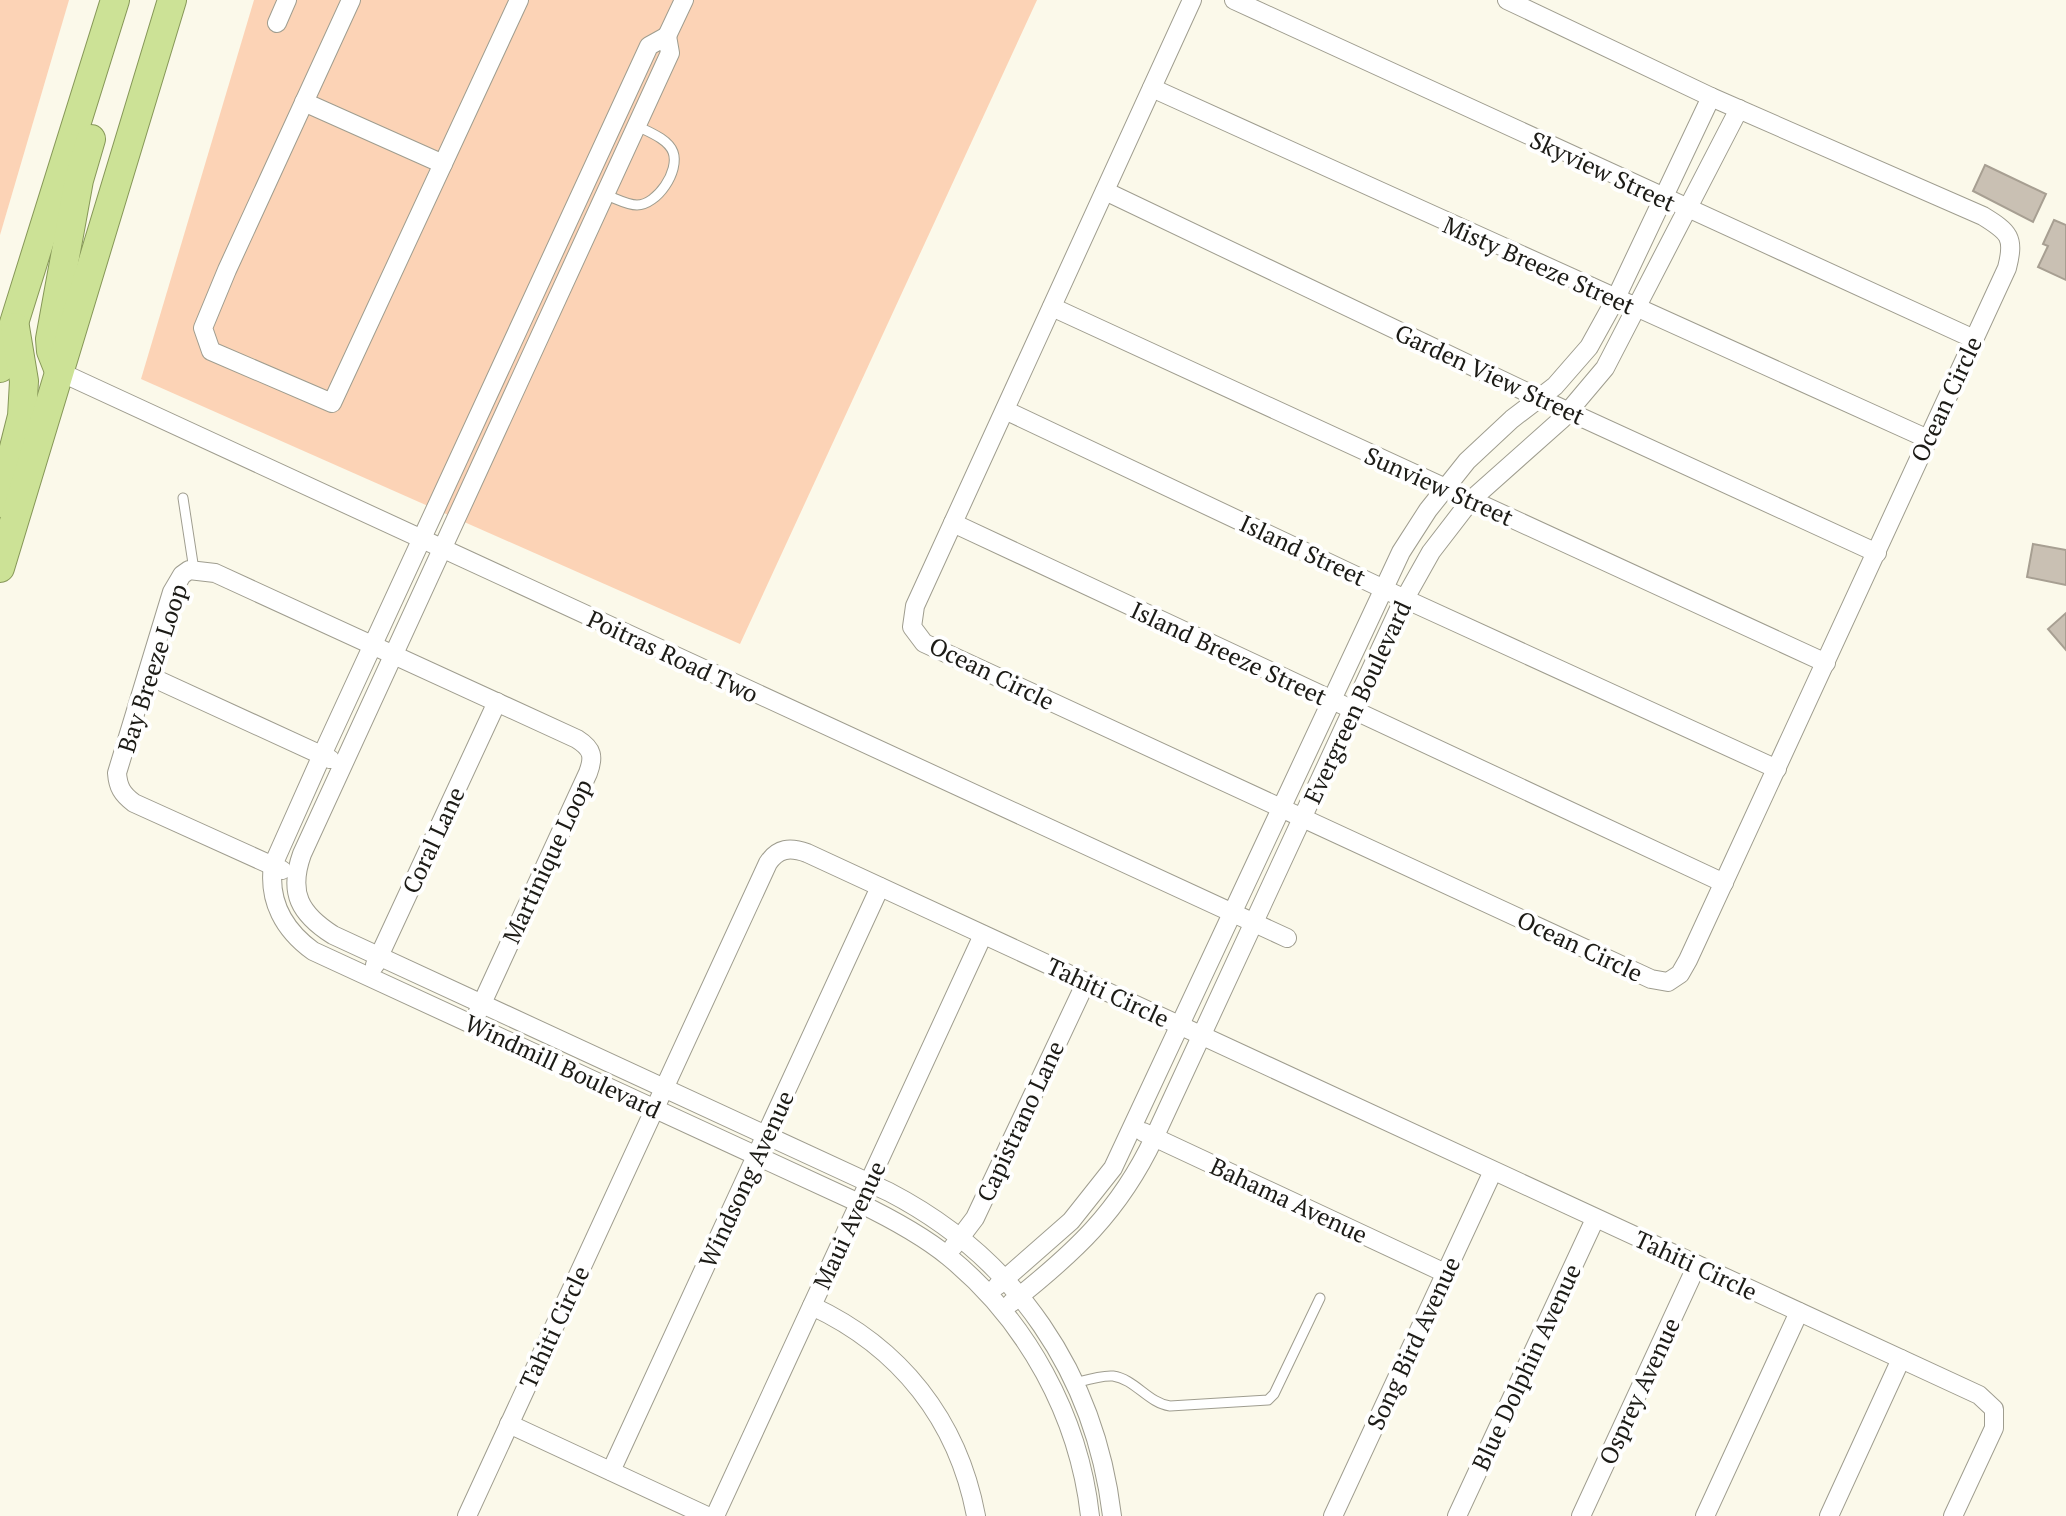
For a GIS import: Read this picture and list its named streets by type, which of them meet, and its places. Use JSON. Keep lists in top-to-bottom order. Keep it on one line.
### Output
{"streets":{"street":["Skyview Street","Misty Breeze Street","Garden View Street","Ocean Circle","Sunview Street","Island Street","Island Breeze Street","Poitras Road Two","Bay Breeze Loop","Evergreen Boulevard","Coral Lane","Martinique Loop","Tahiti Circle","Windmill Boulevard","Capistrano Lane","Windsong Avenue","Bahama Avenue","Maui Avenue","Song Bird Avenue","Blue Dolphin Avenue","Osprey Avenue"]},"crossings":[["Skyview Street","Ocean Circle"],["Skyview Street","Evergreen Boulevard"],["Misty Breeze Street","Ocean Circle"],["Misty Breeze Street","Evergreen Boulevard"],["Garden View Street","Ocean Circle"],["Garden View Street","Evergreen Boulevard"],["Ocean Circle","Sunview Street"],["Ocean Circle","Island Street"],["Ocean Circle","Island Breeze Street"],["Ocean Circle","Evergreen Boulevard"],["Sunview Street","Evergreen Boulevard"],["Island Street","Evergreen Boulevard"],["Island Breeze Street","Evergreen Boulevard"],["Poitras Road Two","Evergreen Boulevard"],["Poitras Road Two","Windmill Boulevard"],["Bay Breeze Loop","Coral Lane"],["Bay Breeze Loop","Martinique Loop"],["Bay Breeze Loop","Windmill Boulevard"],["Evergreen Boulevard","Tahiti Circle"],["Evergreen Boulevard","Windmill Boulevard"],["Evergreen Boulevard","Bahama Avenue"],["Coral Lane","Martinique Loop"],["Coral Lane","Windmill Boulevard"],["Martinique Loop","Windmill Boulevard"],["Tahiti Circle","Windmill Boulevard"],["Tahiti Circle","Capistrano Lane"],["Tahiti Circle","Windsong Avenue"],["Tahiti Circle","Maui Avenue"],["Tahiti Circle","Song Bird Avenue"],["Tahiti Circle","Blue Dolphin Avenue"],["Tahiti Circle","Osprey Avenue"],["Windmill Boulevard","Capistrano Lane"],["Windmill Boulevard","Windsong Avenue"],["Windmill Boulevard","Maui Avenue"],["Bahama Avenue","Song Bird Avenue"]]}
